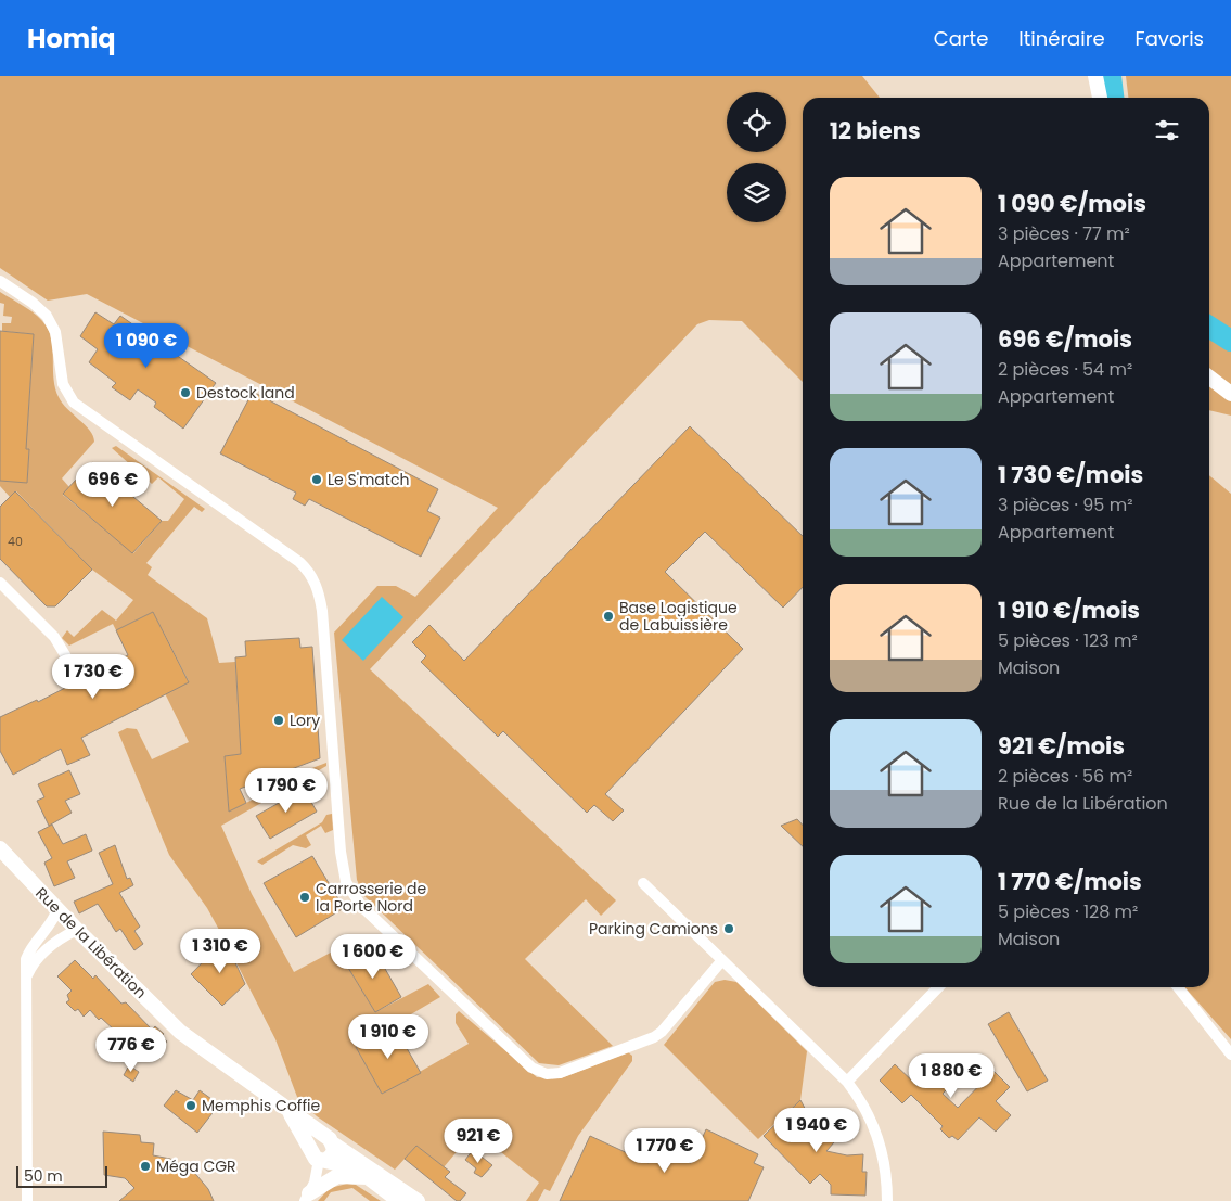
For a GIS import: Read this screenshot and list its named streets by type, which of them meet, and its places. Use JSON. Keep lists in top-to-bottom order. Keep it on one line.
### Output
{"streets":{"main road":["Rue de la Libération"]},"places":["Destock land","Le S'match","Base Logistique de Labuissière","Lory","Carrosserie de la Porte Nord","Parking Camions","Memphis Coffie","Méga CGR"],"house_numbers":["40"],"scale_bar":"50 m","page":{"header":"Homiq","nav":["Carte","Itinéraire","Favoris"],"heading":"12 biens","list":[{"name":"1 090 €/mois","note":"3 pièces · 77 m² · Appartement"},{"name":"696 €/mois","note":"2 pièces · 54 m² · Appartement"},{"name":"1 730 €/mois","note":"3 pièces · 95 m² · Appartement"},{"name":"1 910 €/mois","note":"5 pièces · 123 m² · Maison"},{"name":"921 €/mois","note":"2 pièces · 56 m² · Rue de la Libération"},{"name":"1 770 €/mois","note":"5 pièces · 128 m² · Maison"}],"price":["1 090 €","696 €","1 730 €","1 790 €","1 310 €","1 600 €","1 910 €","776 €","1 880 €","1 940 €","921 €","1 770 €"],"scale":"50 m"}}
